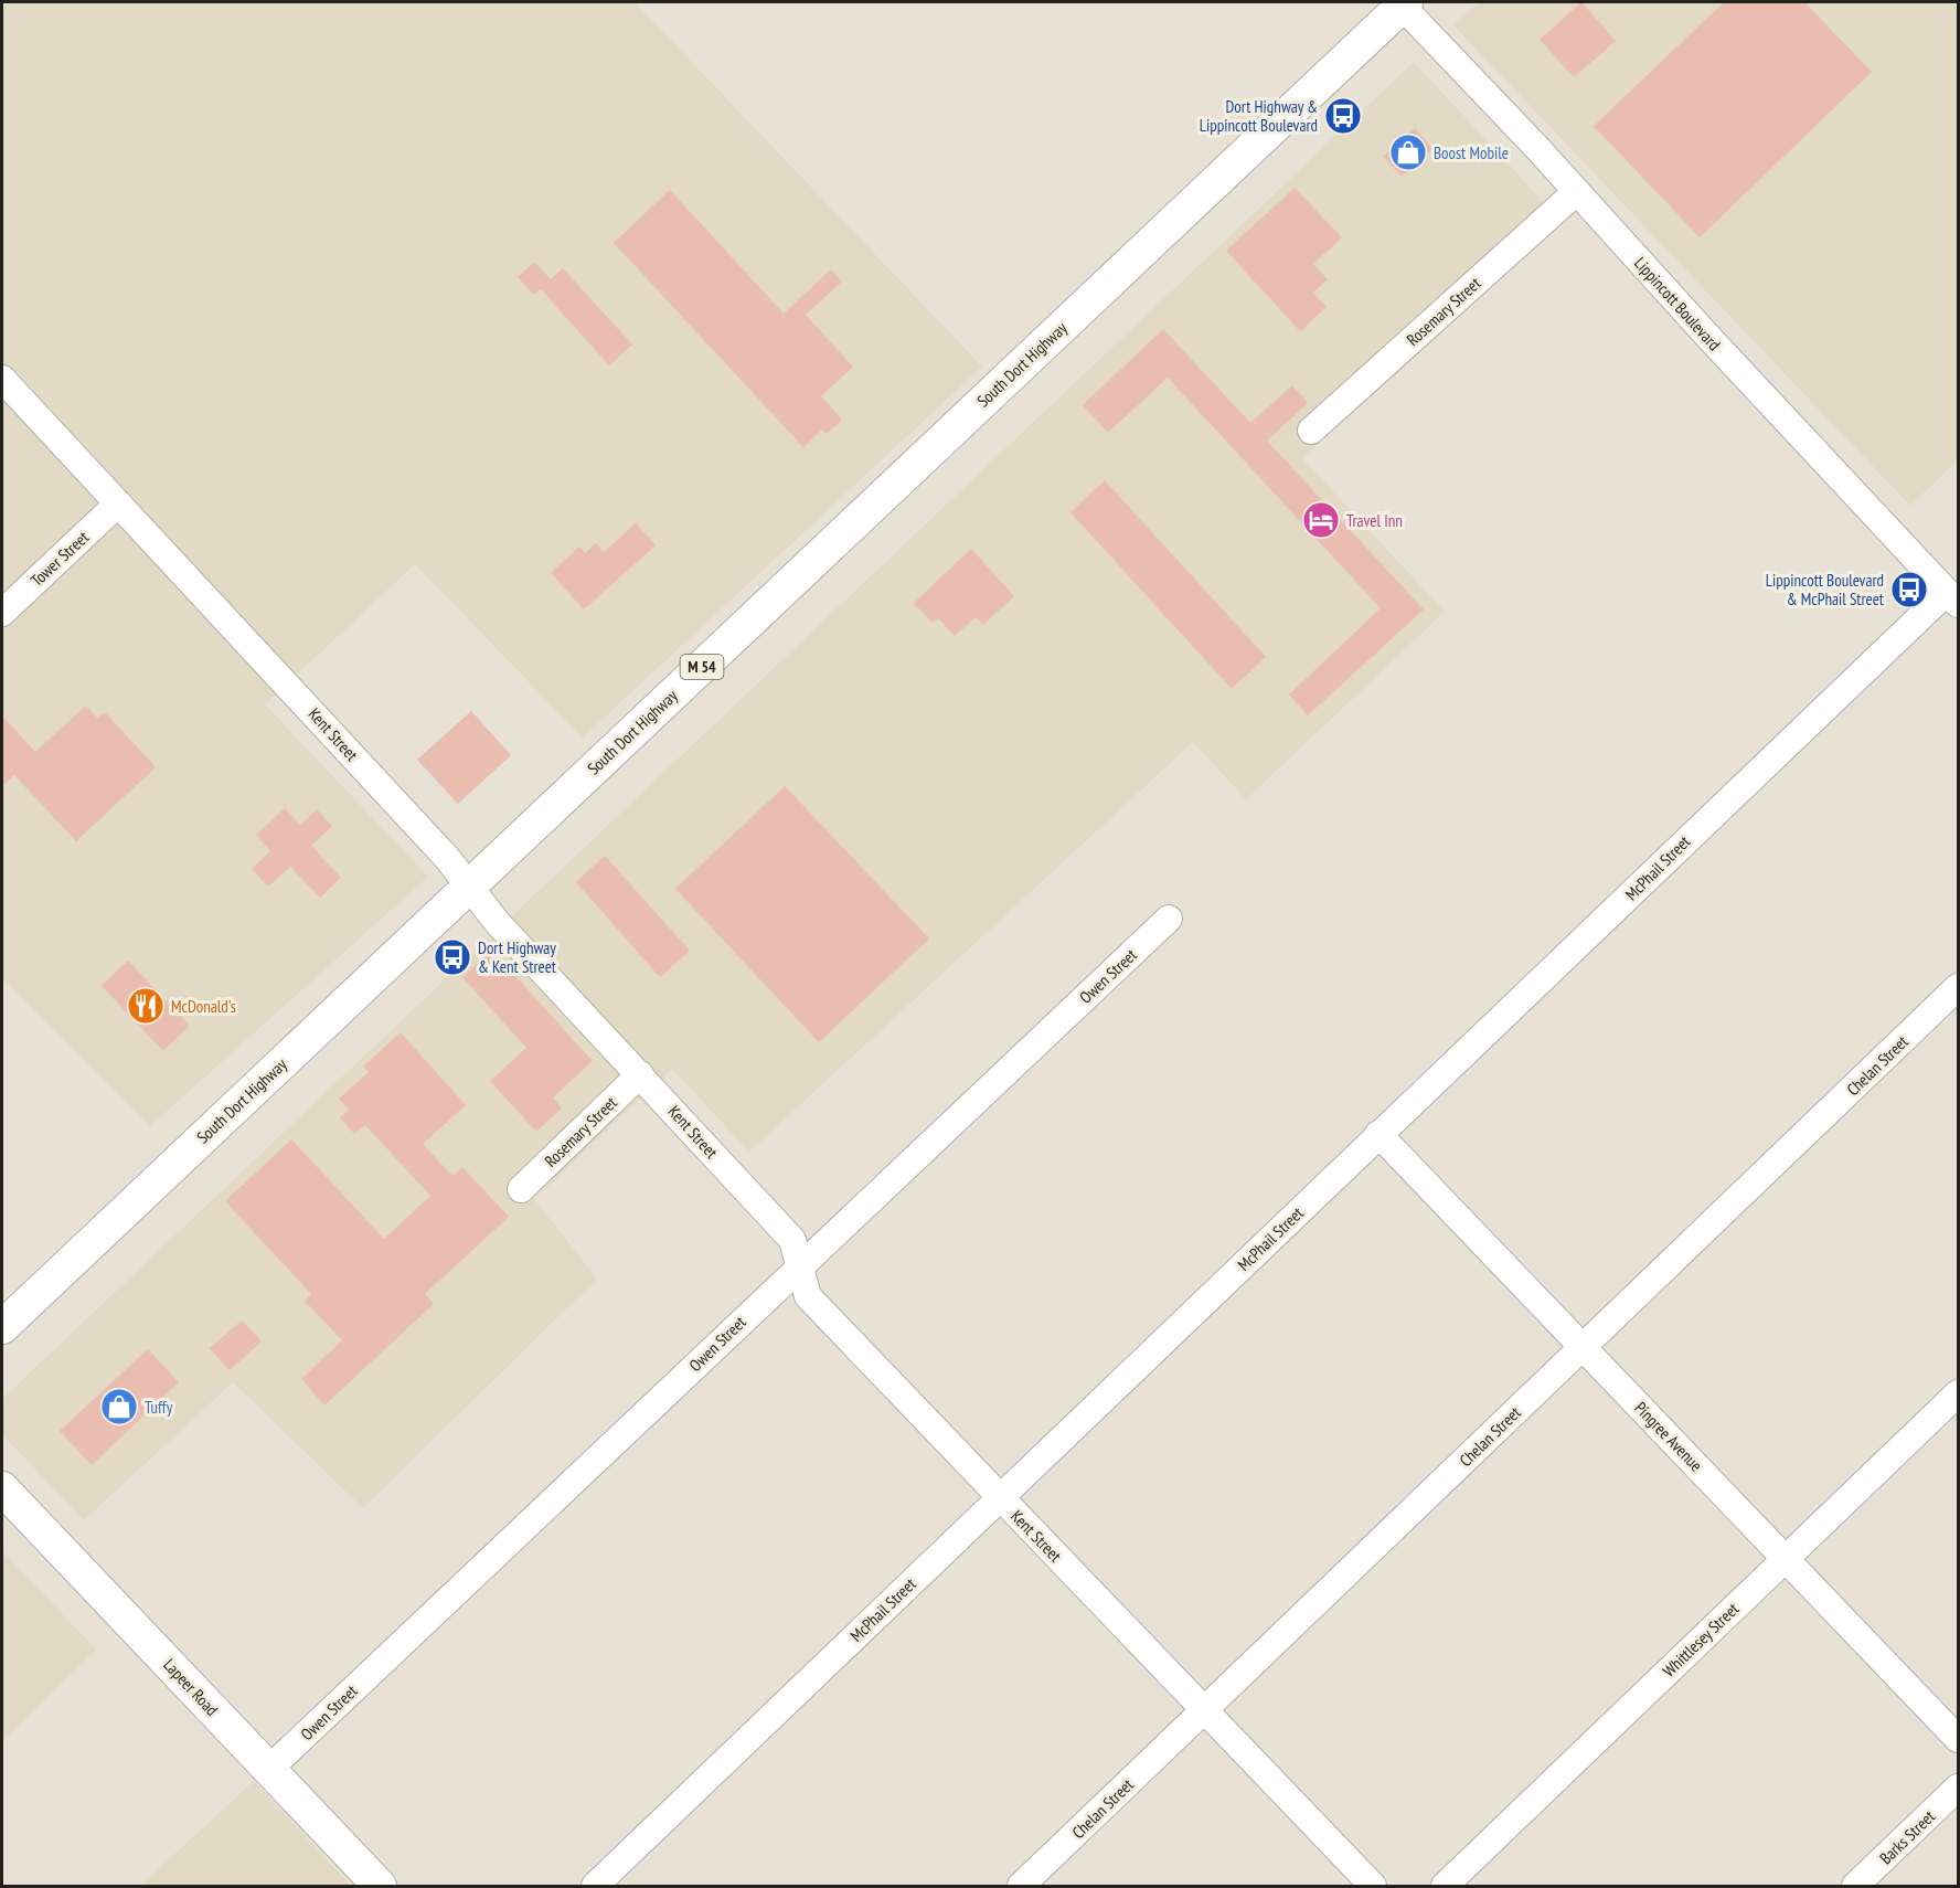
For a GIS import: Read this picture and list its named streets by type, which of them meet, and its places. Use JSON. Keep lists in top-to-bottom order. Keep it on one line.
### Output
{"streets":{"main road":["South Dort Highway","M 54","Lapeer Road"],"street":["Lippincott Boulevard","Rosemary Street","Tower Street","Kent Street","McPhail Street","Owen Street","Chelan Street","Pingree Avenue","Whittlesey Street","Barks Street"]},"crossings":[["Lippincott Boulevard","Rosemary Street"],["Lippincott Boulevard","South Dort Highway"],["Lippincott Boulevard","McPhail Street"],["Rosemary Street","Kent Street"],["South Dort Highway","Kent Street"],["Tower Street","Kent Street"],["Kent Street","McPhail Street"],["Kent Street","Owen Street"],["Kent Street","Chelan Street"],["McPhail Street","Pingree Avenue"],["Owen Street","Lapeer Road"],["Chelan Street","Pingree Avenue"],["Pingree Avenue","Whittlesey Street"]],"places":{"bus stop":["Dort Highway & Lippincott Boulevard","Lippincott Boulevard & McPhail Street","Dort Highway & Kent Street"],"shop":["Boost Mobile","Tuffy"],"hotel":["Travel Inn"],"restaurant":["McDonald's"]}}
